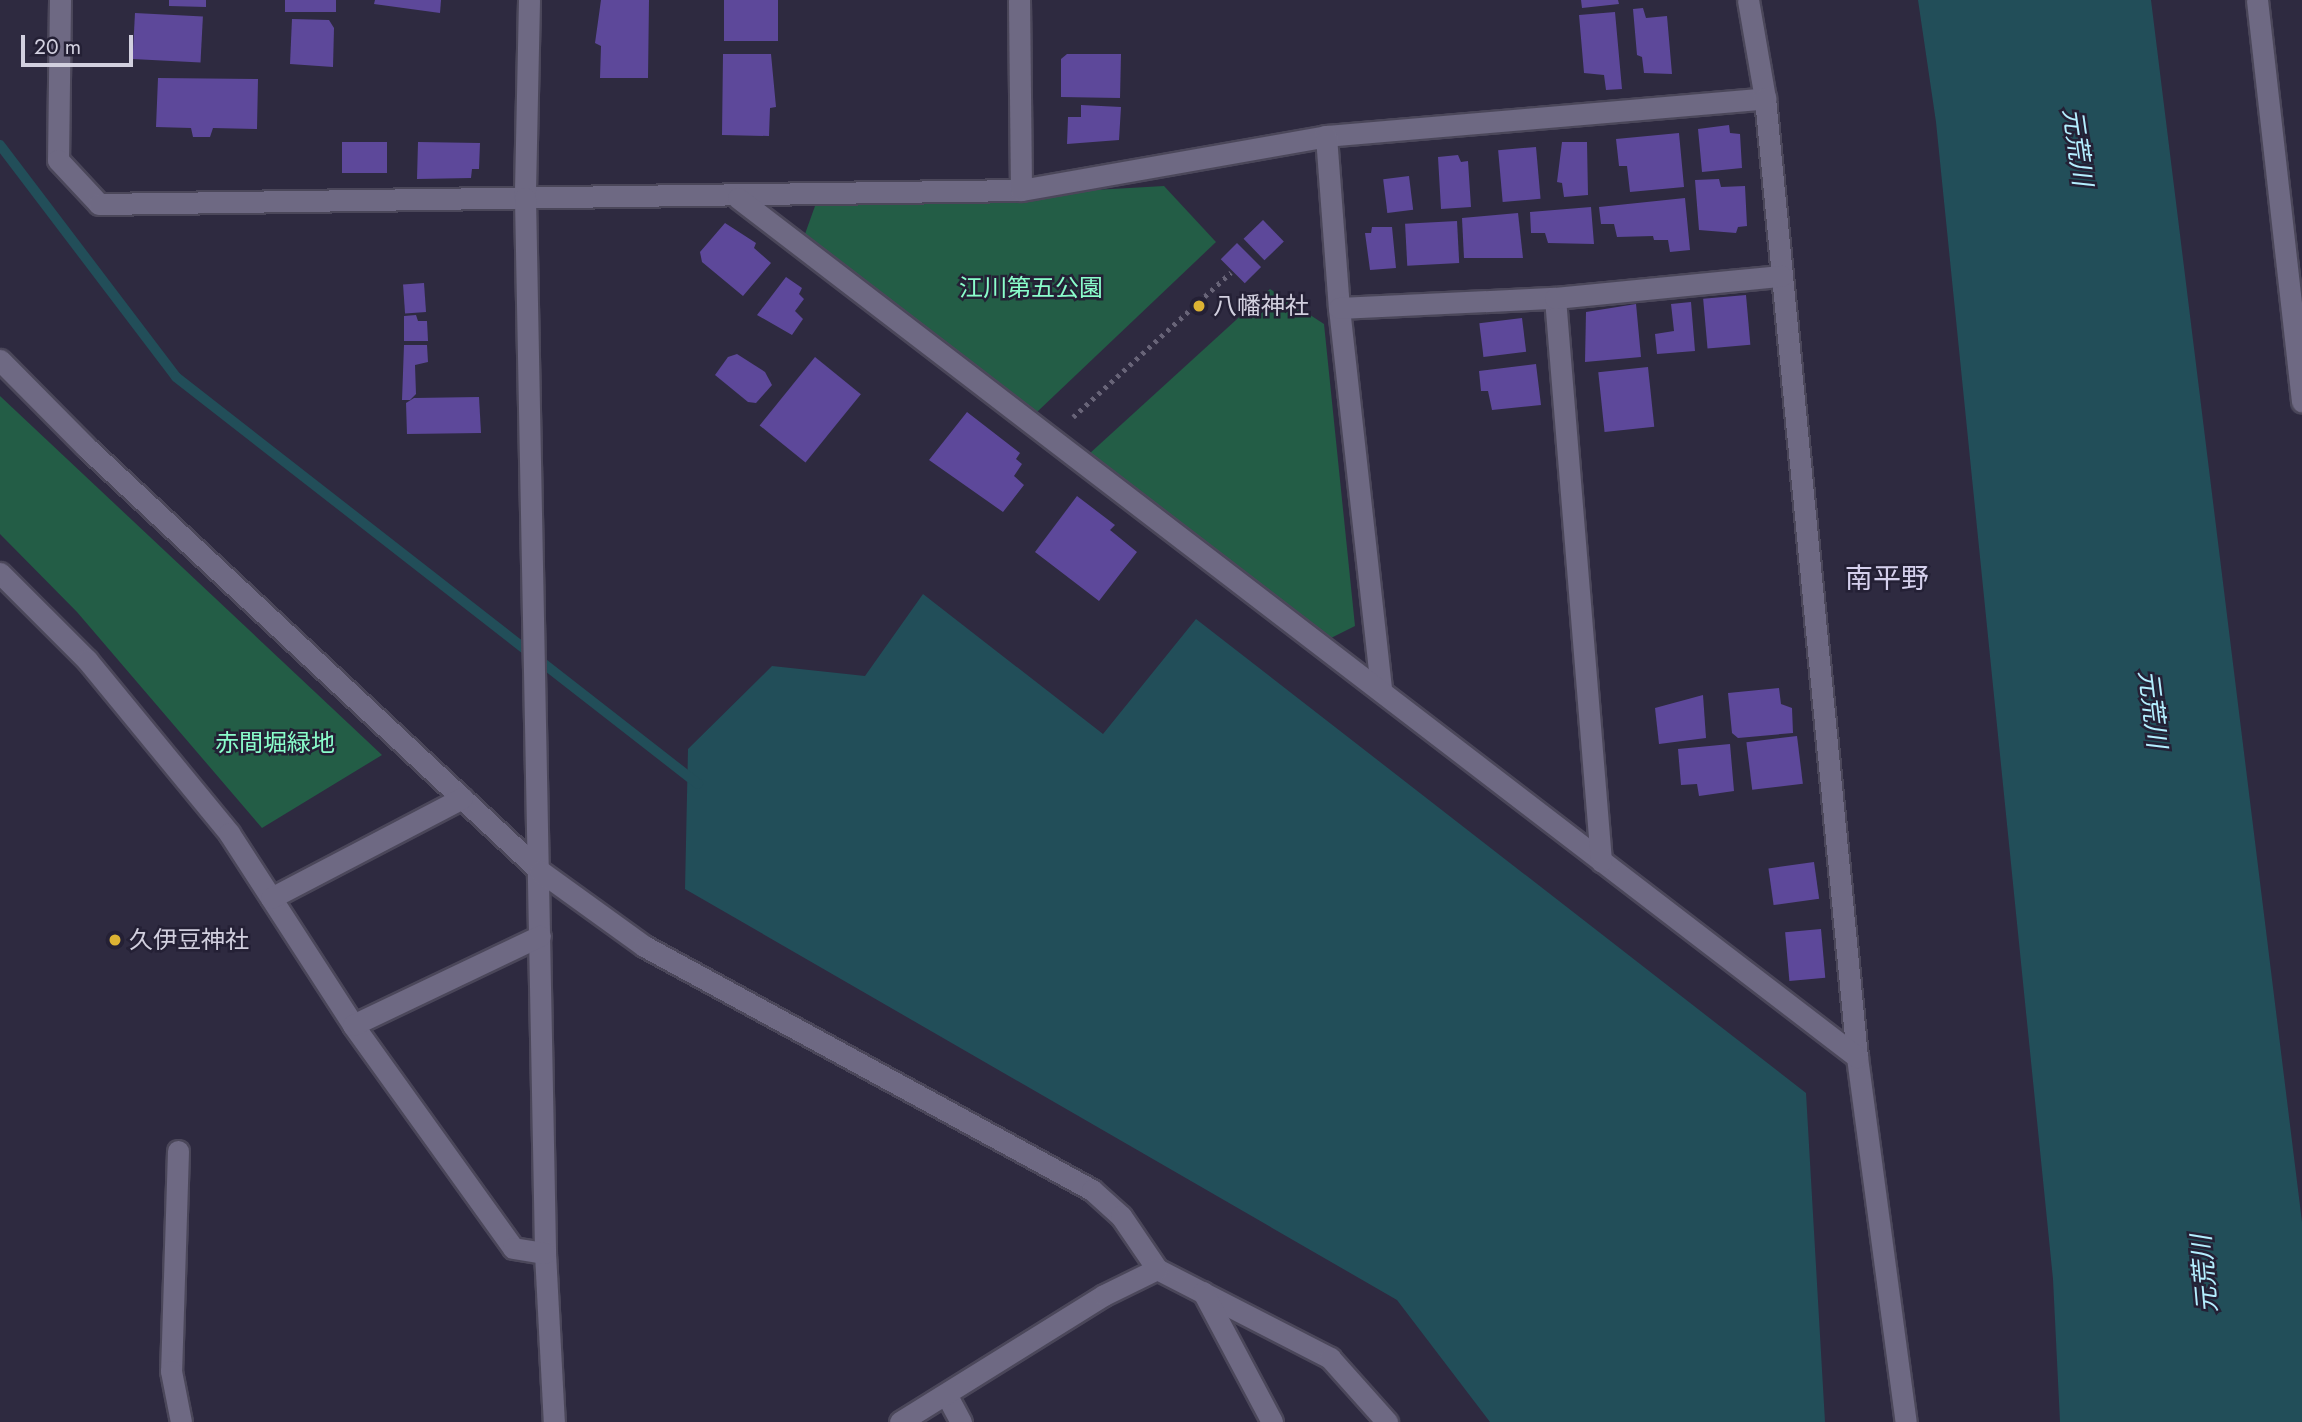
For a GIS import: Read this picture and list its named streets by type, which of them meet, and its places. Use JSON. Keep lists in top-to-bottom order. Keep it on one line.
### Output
{"districts":["南平野"],"water":["元荒川"],"parks":["江川第五公園","赤間堀緑地"],"places":["八幡神社","久伊豆神社"],"scale_bar":"20 m"}
